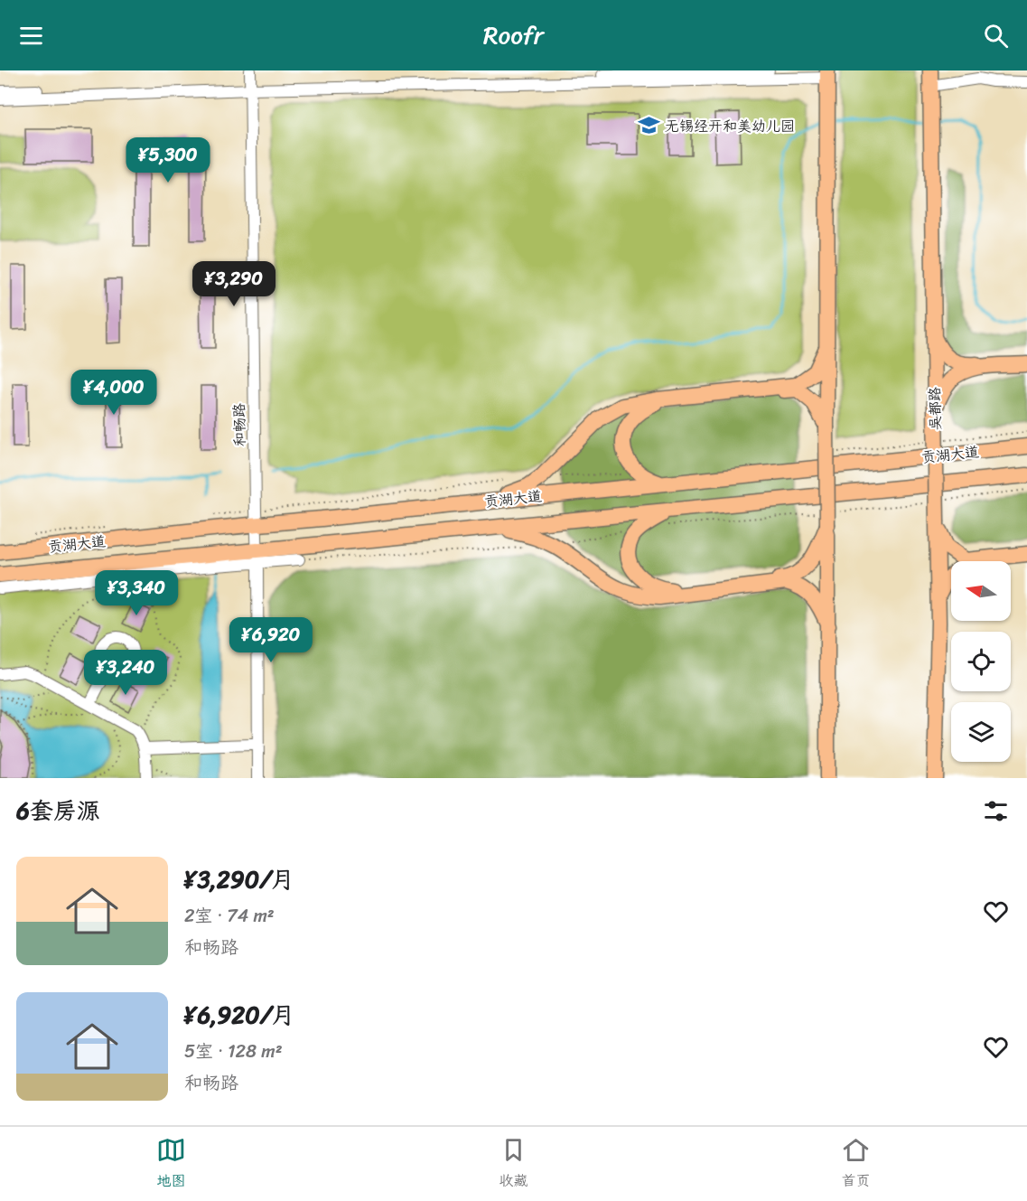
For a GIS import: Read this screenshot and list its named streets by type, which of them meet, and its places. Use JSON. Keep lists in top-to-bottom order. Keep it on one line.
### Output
{"streets":{"main road":["吴都路","贡湖大道"],"street":["和畅路"]},"crossings":[["和畅路","贡湖大道"]],"places":{"school or university":["无锡经开和美幼儿园"]},"north":"left","page":{"header":"Roofr","price":["¥5,300","¥3,290","¥4,000","¥3,340","¥6,920","¥3,240"],"heading":"6套房源","list":[{"name":"¥3,290/月","note":"2室 · 74 m² · 和畅路"},{"name":"¥6,920/月","note":"5室 · 128 m² · 和畅路"}],"tabs":["地图","收藏","首页"]}}
